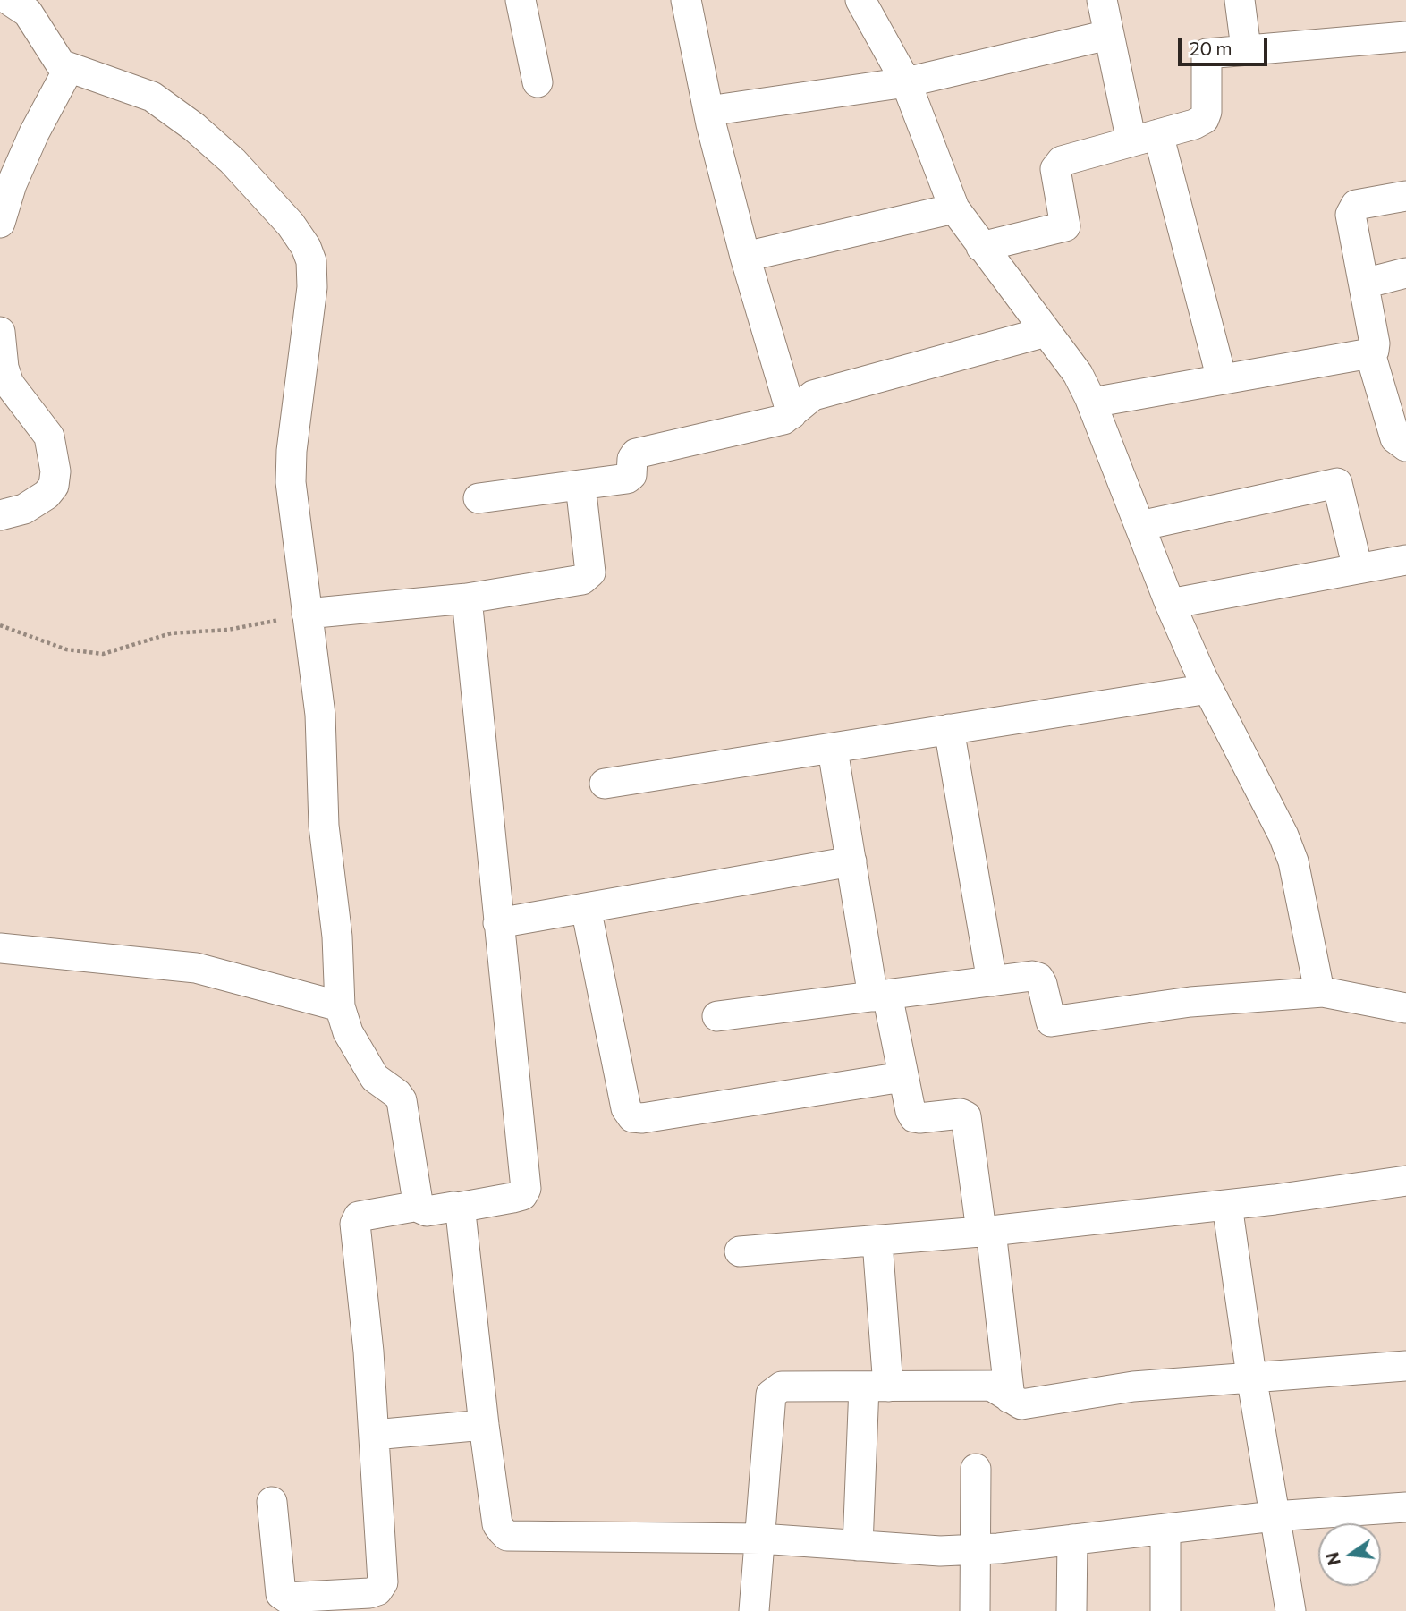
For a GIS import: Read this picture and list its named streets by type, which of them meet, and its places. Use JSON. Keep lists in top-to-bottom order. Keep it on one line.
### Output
{"scale_bar":"20 m","north":"left"}
